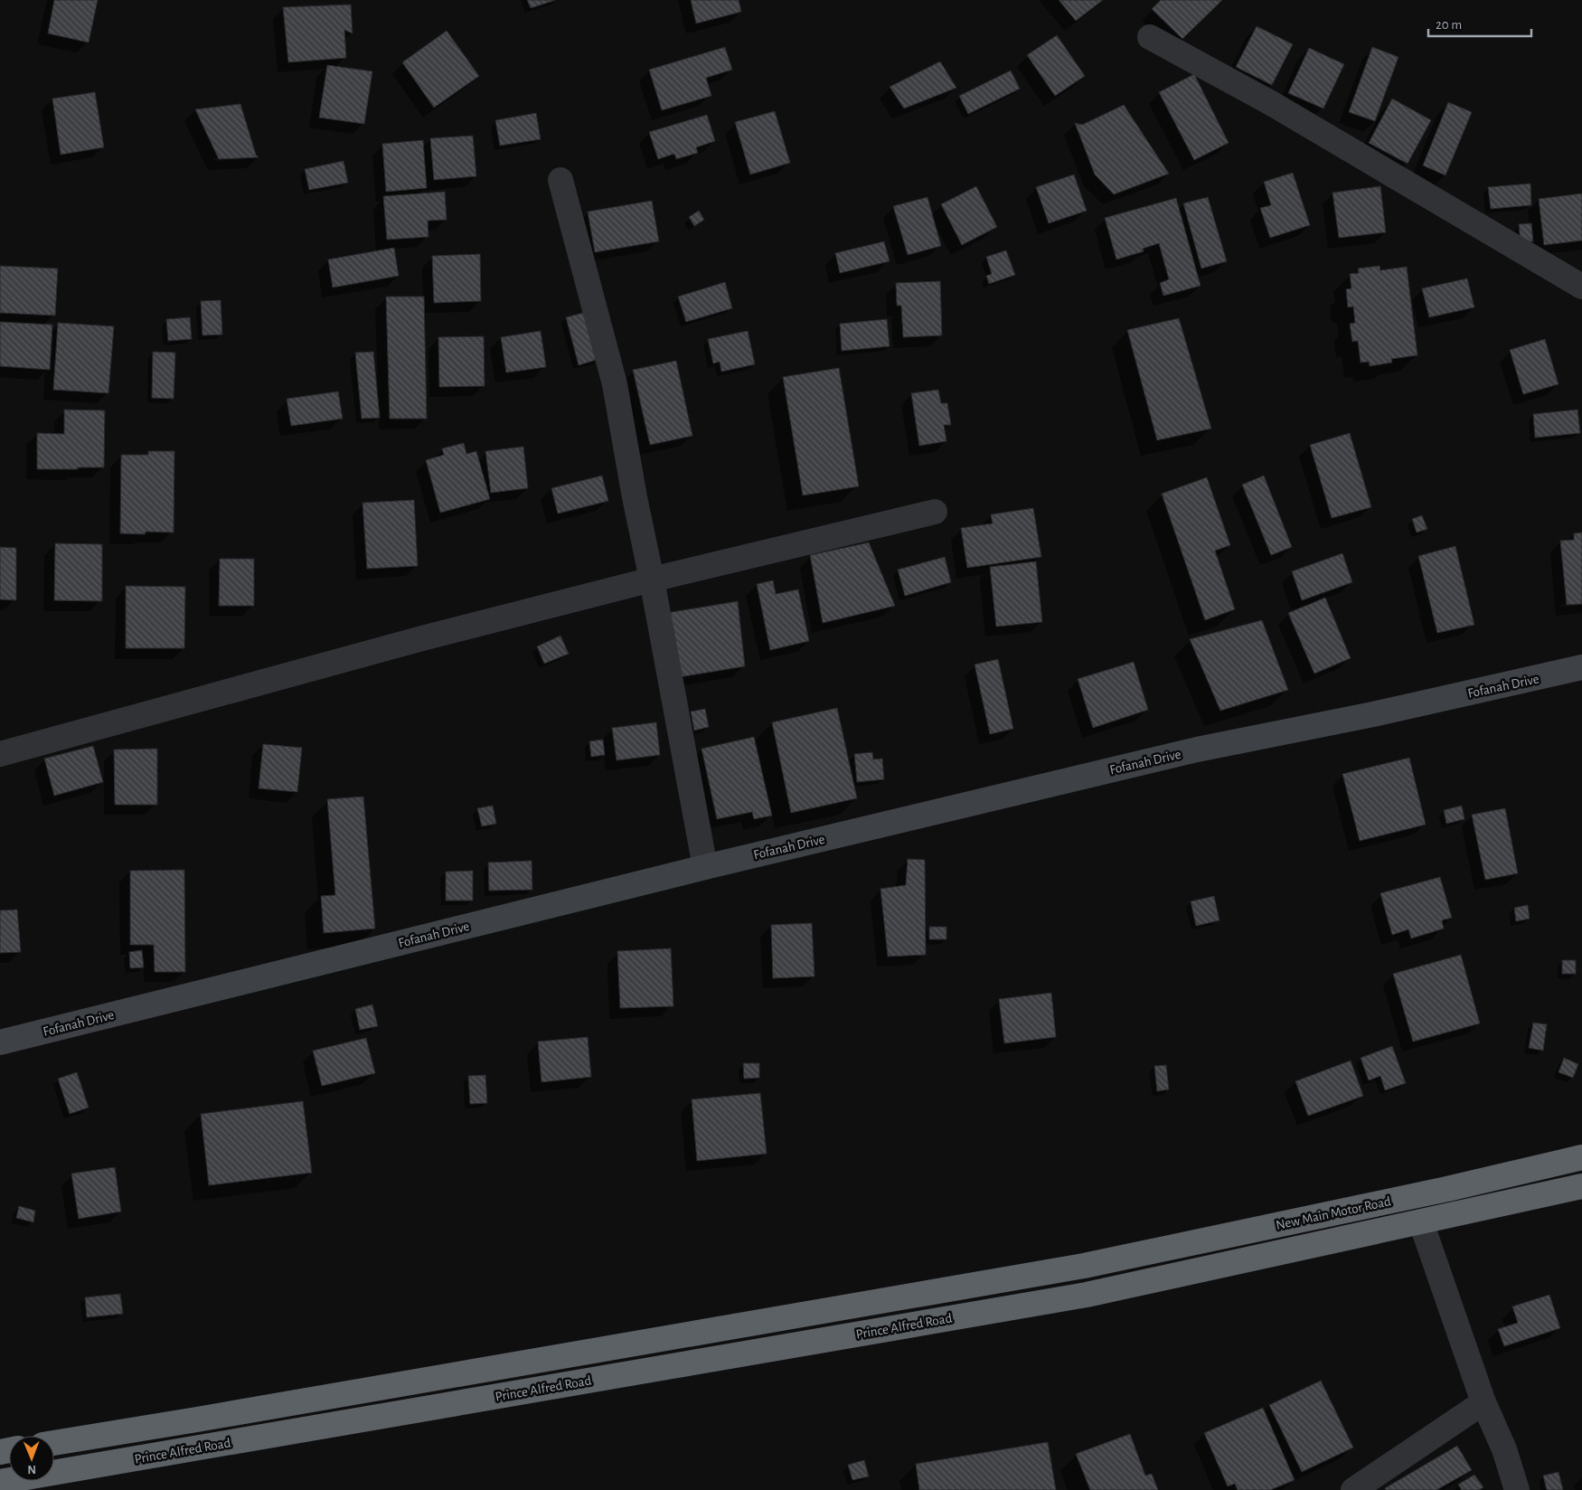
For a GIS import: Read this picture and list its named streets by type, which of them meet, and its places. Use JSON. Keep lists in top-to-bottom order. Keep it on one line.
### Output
{"streets":{"highway":["New Main Motor Road","Prince Alfred Road"],"street":["Fofanah Drive"]},"crossings":[["New Main Motor Road","Prince Alfred Road"]],"scale_bar":"20 m","north":"bottom"}
